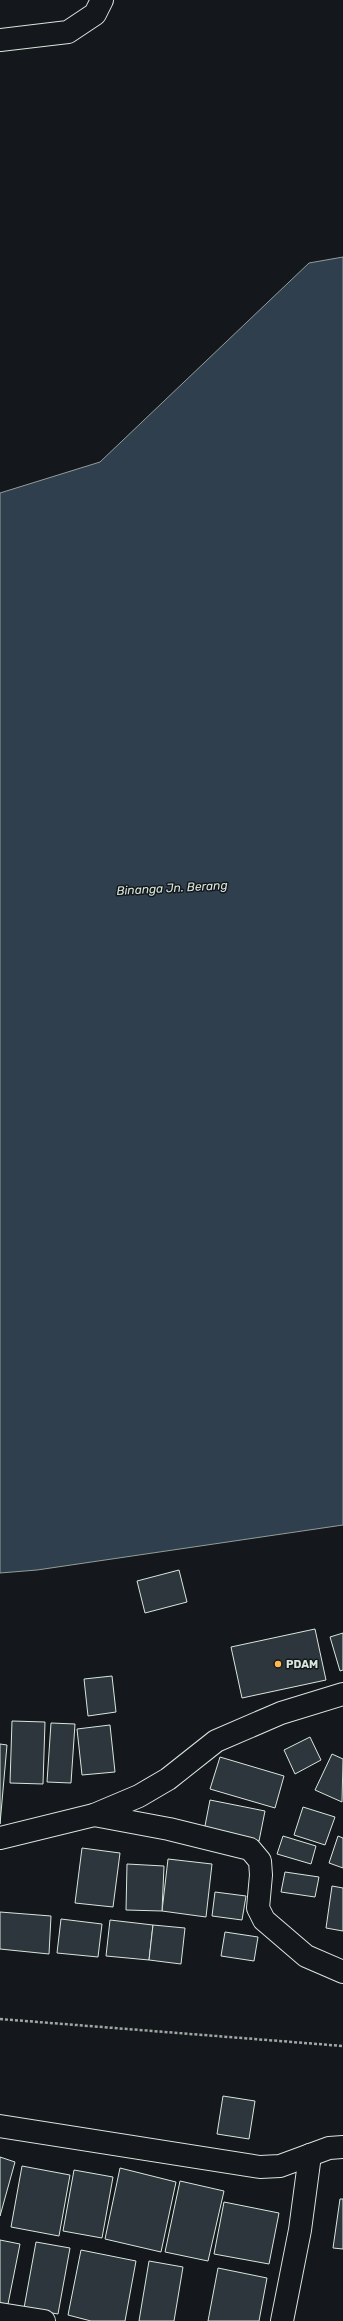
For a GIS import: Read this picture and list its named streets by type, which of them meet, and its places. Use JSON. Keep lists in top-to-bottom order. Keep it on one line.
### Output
{"water":["Binanga Jn. Berang"],"places":["PDAM"]}
